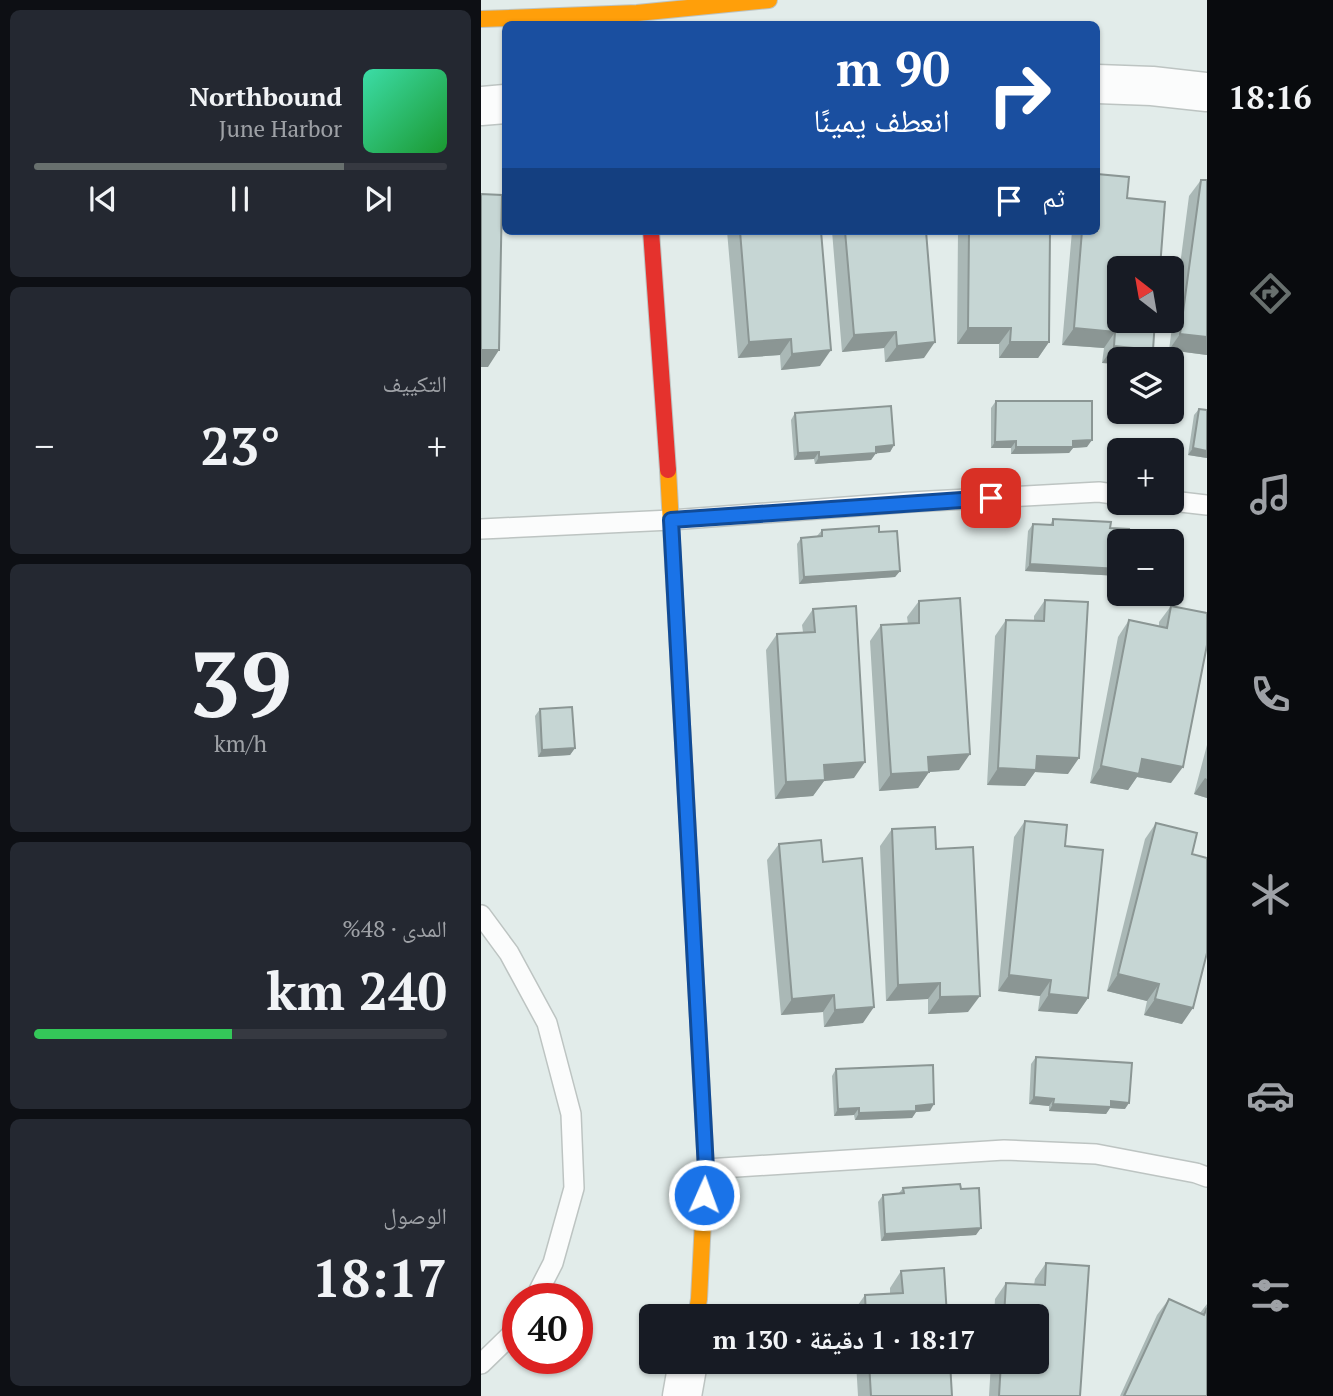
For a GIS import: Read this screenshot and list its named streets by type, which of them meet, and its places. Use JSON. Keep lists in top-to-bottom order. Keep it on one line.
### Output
{"north":"top left","page":{"tabs":"18:16","turn":["90 m","انعطف يمينًا"],"song":["Northbound","June Harbor"],"then":"ثم","map_buttons":["+","−"],"tile":["التكييف",["39","km/h"],["المدى · 48%","240 km"],["الوصول","18:17"]],"heat":["−","23°","+"],"limit":"40","trip":"18:17 · 1 دقيقة · 130 m"}}
